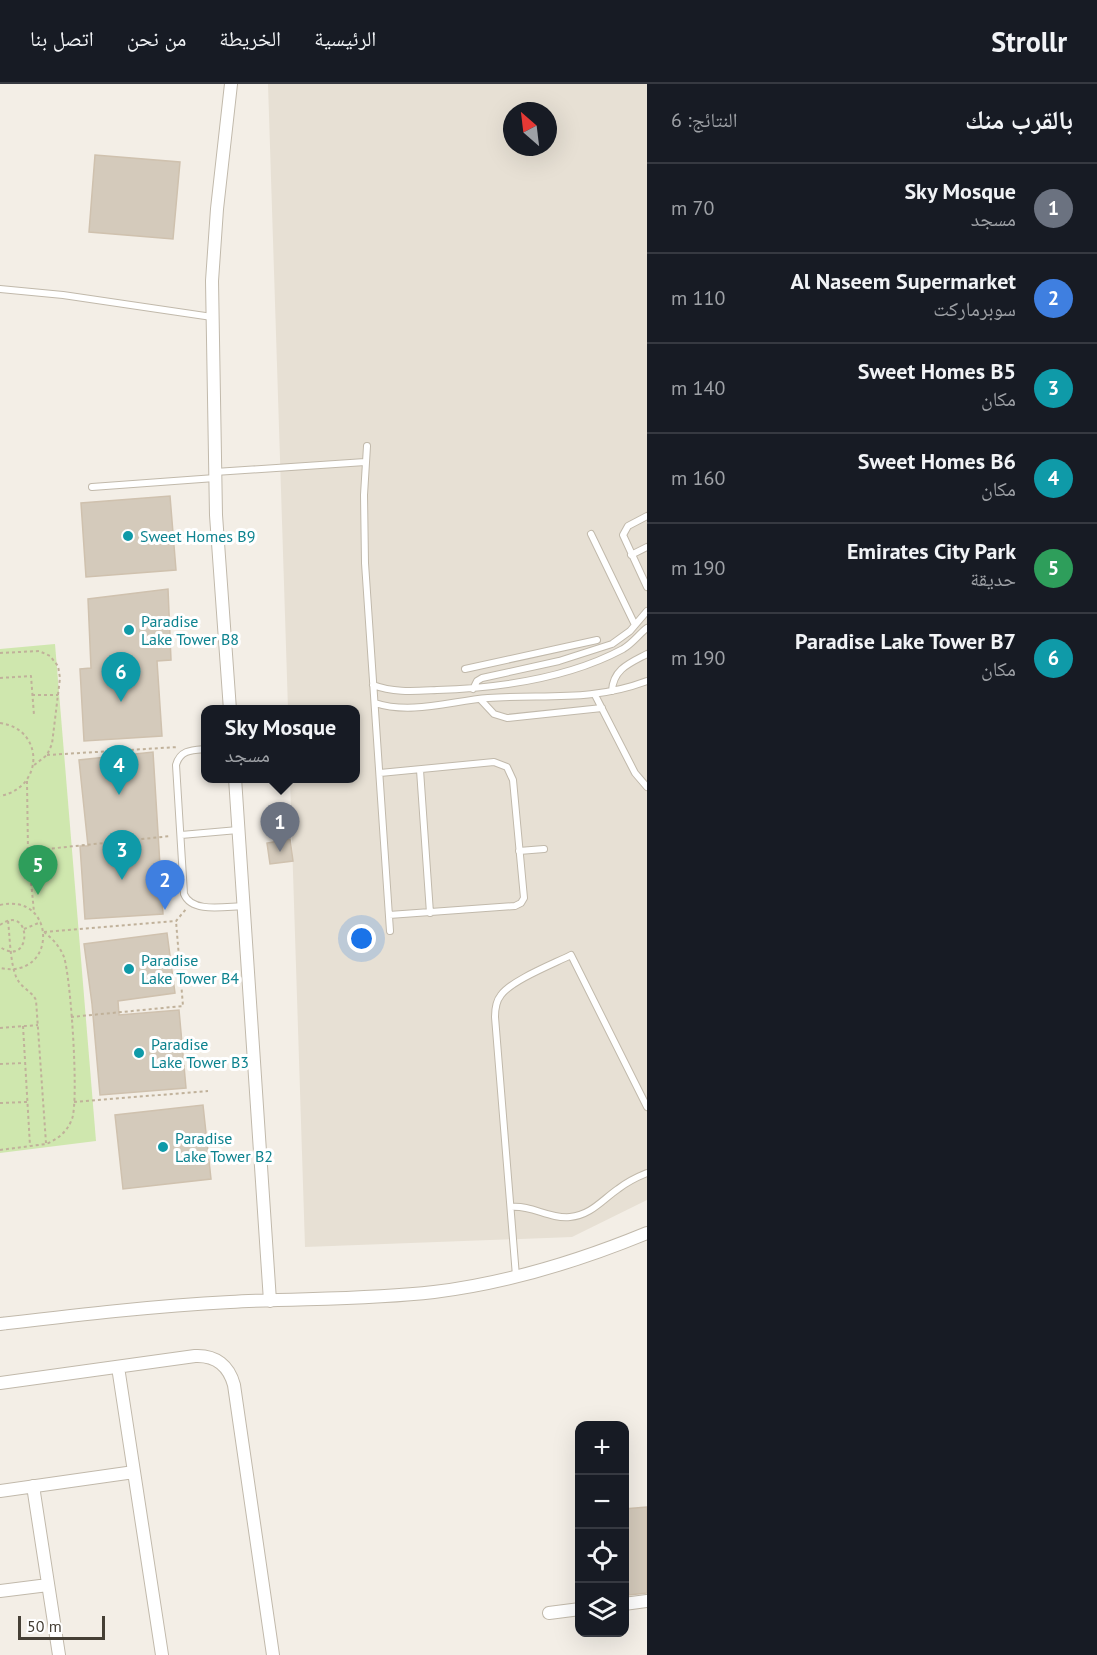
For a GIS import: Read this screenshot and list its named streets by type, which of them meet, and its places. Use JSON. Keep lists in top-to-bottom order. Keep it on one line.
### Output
{"places":["Sweet Homes B9","Paradise Lake Tower B8","Paradise Lake Tower B4","Paradise Lake Tower B3","Paradise Lake Tower B2"],"scale_bar":"50 m","north":"top left","page":{"header":"Strollr","nav":["الرئيسية","الخريطة","من نحن","اتصل بنا"],"heading":["بالقرب منك","النتائج: 6"],"list":[{"mark":"1","name":"Sky Mosque","note":"مسجد","value":"70 m"},{"mark":"2","name":"Al Naseem Supermarket","note":"سوبرماركت","value":"110 m"},{"mark":"3","name":"Sweet Homes B5","note":"مكان","value":"140 m"},{"mark":"4","name":"Sweet Homes B6","note":"مكان","value":"160 m"},{"mark":"5","name":"Emirates City Park","note":"حديقة","value":"190 m"},{"mark":"6","name":"Paradise Lake Tower B7","note":"مكان","value":"190 m"}],"pins":["6","4","1","3","5","2"],"popup":["Sky Mosque","مسجد"],"map_buttons":["+","−"],"scale":"50 m"}}
